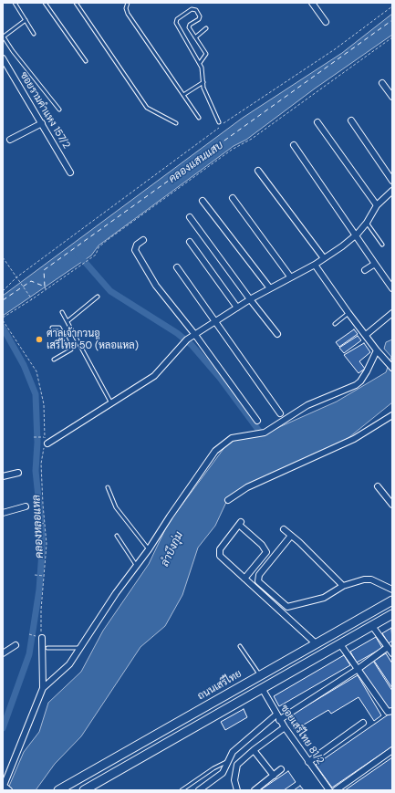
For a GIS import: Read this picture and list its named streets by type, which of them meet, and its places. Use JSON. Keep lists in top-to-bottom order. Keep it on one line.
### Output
{"streets":{"main road":["ถนนเสรีไทย"],"street":["ซอยรามคำแหง 157/2","ซอยเสรีไทย 81/2"]},"water":["คลองแสนแสบ","คลองหลอแหล","ลำบึงกุ่ม"],"places":["ศาลเจ้ากวนอู เสรีไทย 50 (หลอแหล)"]}
